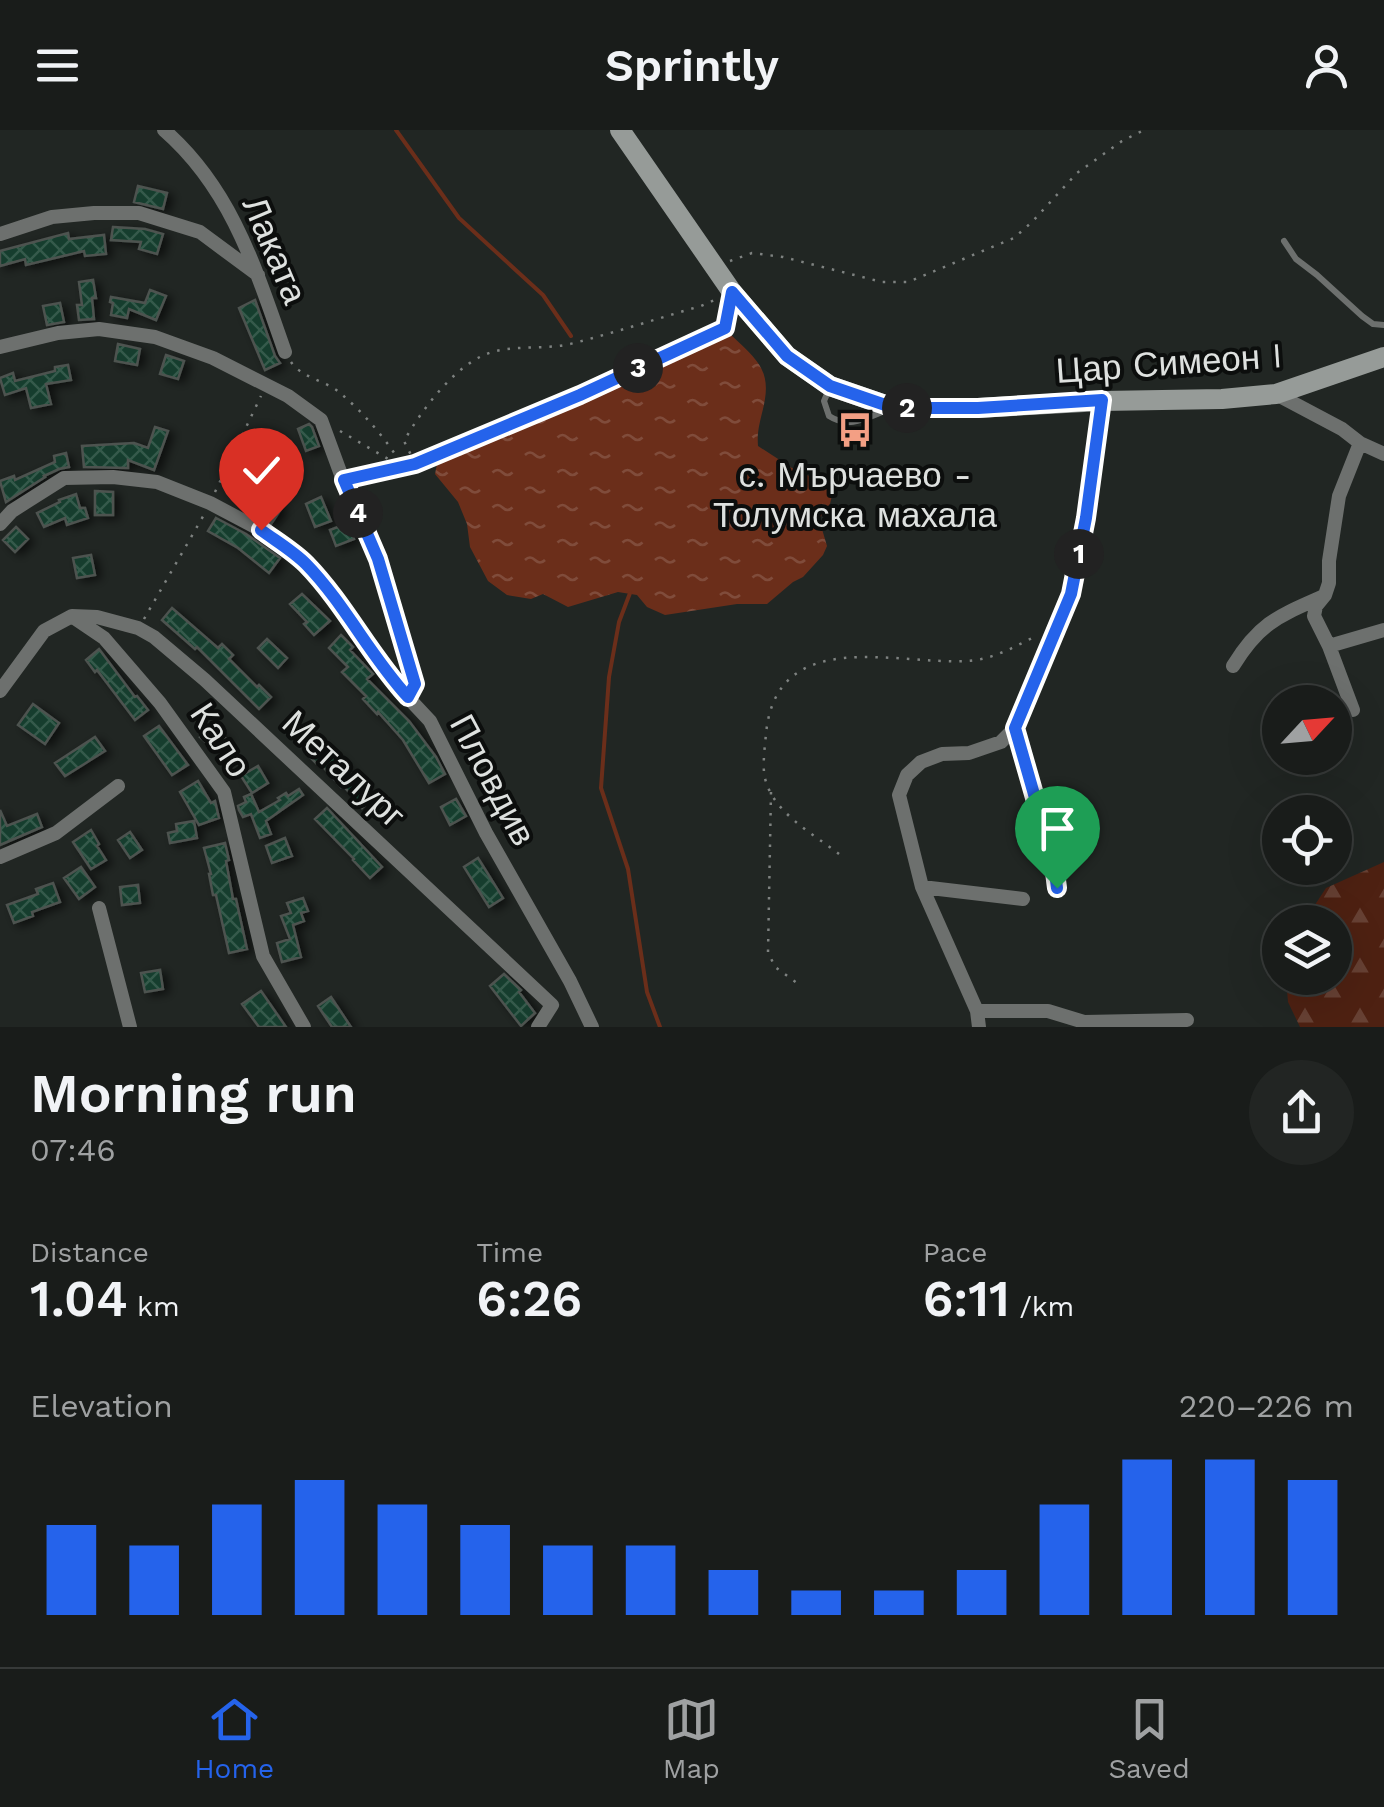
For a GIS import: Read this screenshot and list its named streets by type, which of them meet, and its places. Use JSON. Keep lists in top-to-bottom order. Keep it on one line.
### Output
{"streets":{"street":["Лаката","Цар Симеон I","Кало","Металург","Пловдив"]},"crossings":[["Кало","Металург"]],"places":{"bus stop":["с. Мърчаево - Толумска махала"]},"north":"top right","page":{"header":"Sprintly","pins":["3","2","4","1"],"heading":["Morning run","07:46"],"stats":[["Distance","1.04 km"],["Time","6:26"],["Pace","6:11 /km"]],"chart":["Elevation","220–226 m"],"tabs":["Home","Map","Saved"]}}
